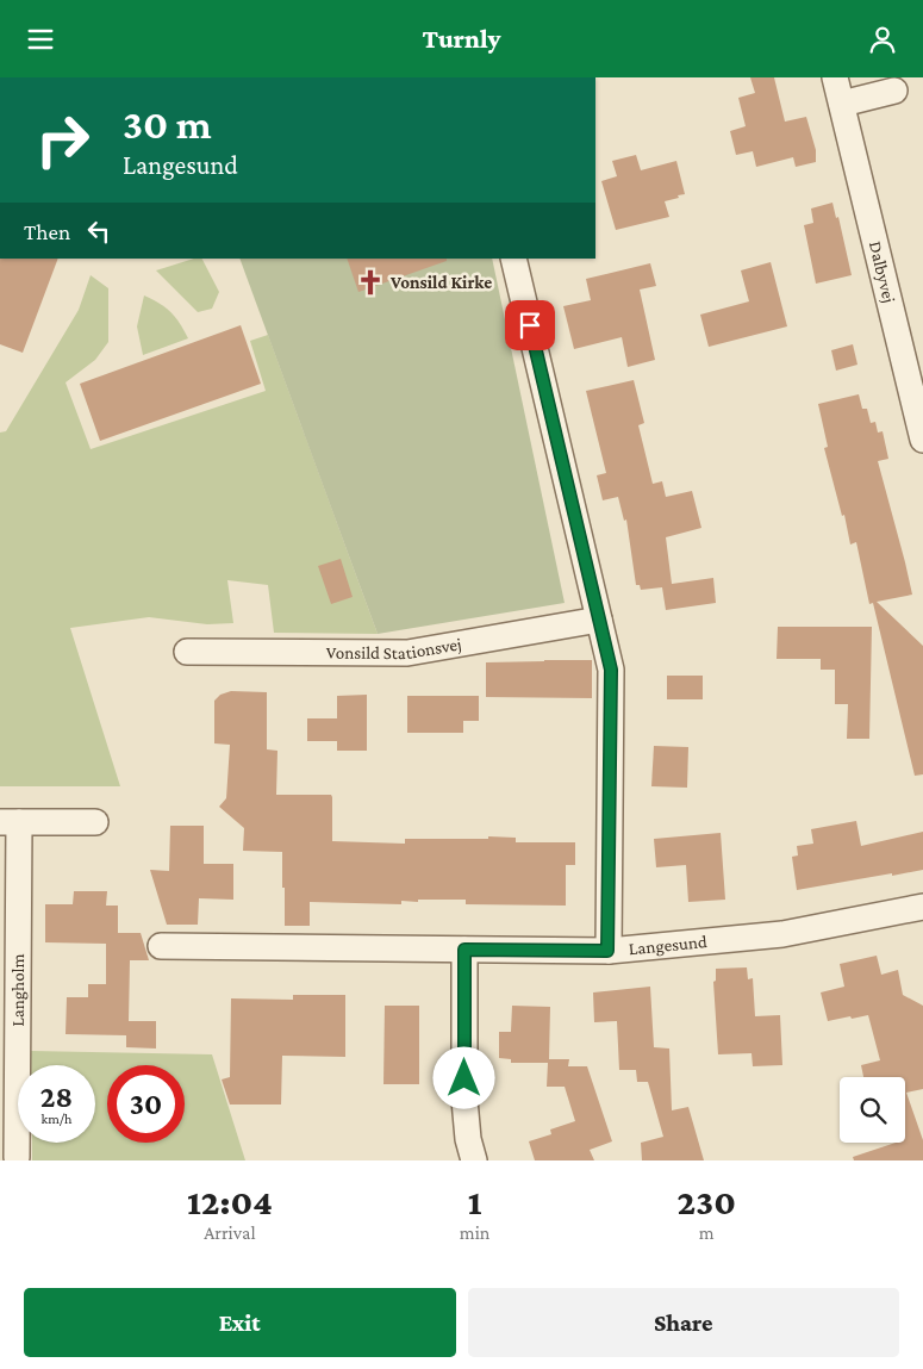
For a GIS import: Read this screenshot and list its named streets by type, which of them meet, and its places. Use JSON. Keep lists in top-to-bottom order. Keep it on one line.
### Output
{"streets":{"street":["Dalbyvej","Vonsild Stationsvej","Langesund","Langholm"]},"places":{"church":["Vonsild Kirke"]},"page":{"header":"Turnly","turn":["30 m","Langesund"],"then":"Then","speed":"28 km/h","limit":"30","eta":["12:04","Arrival","1","min","230","m"],"buttons":["Exit","Share"]}}
